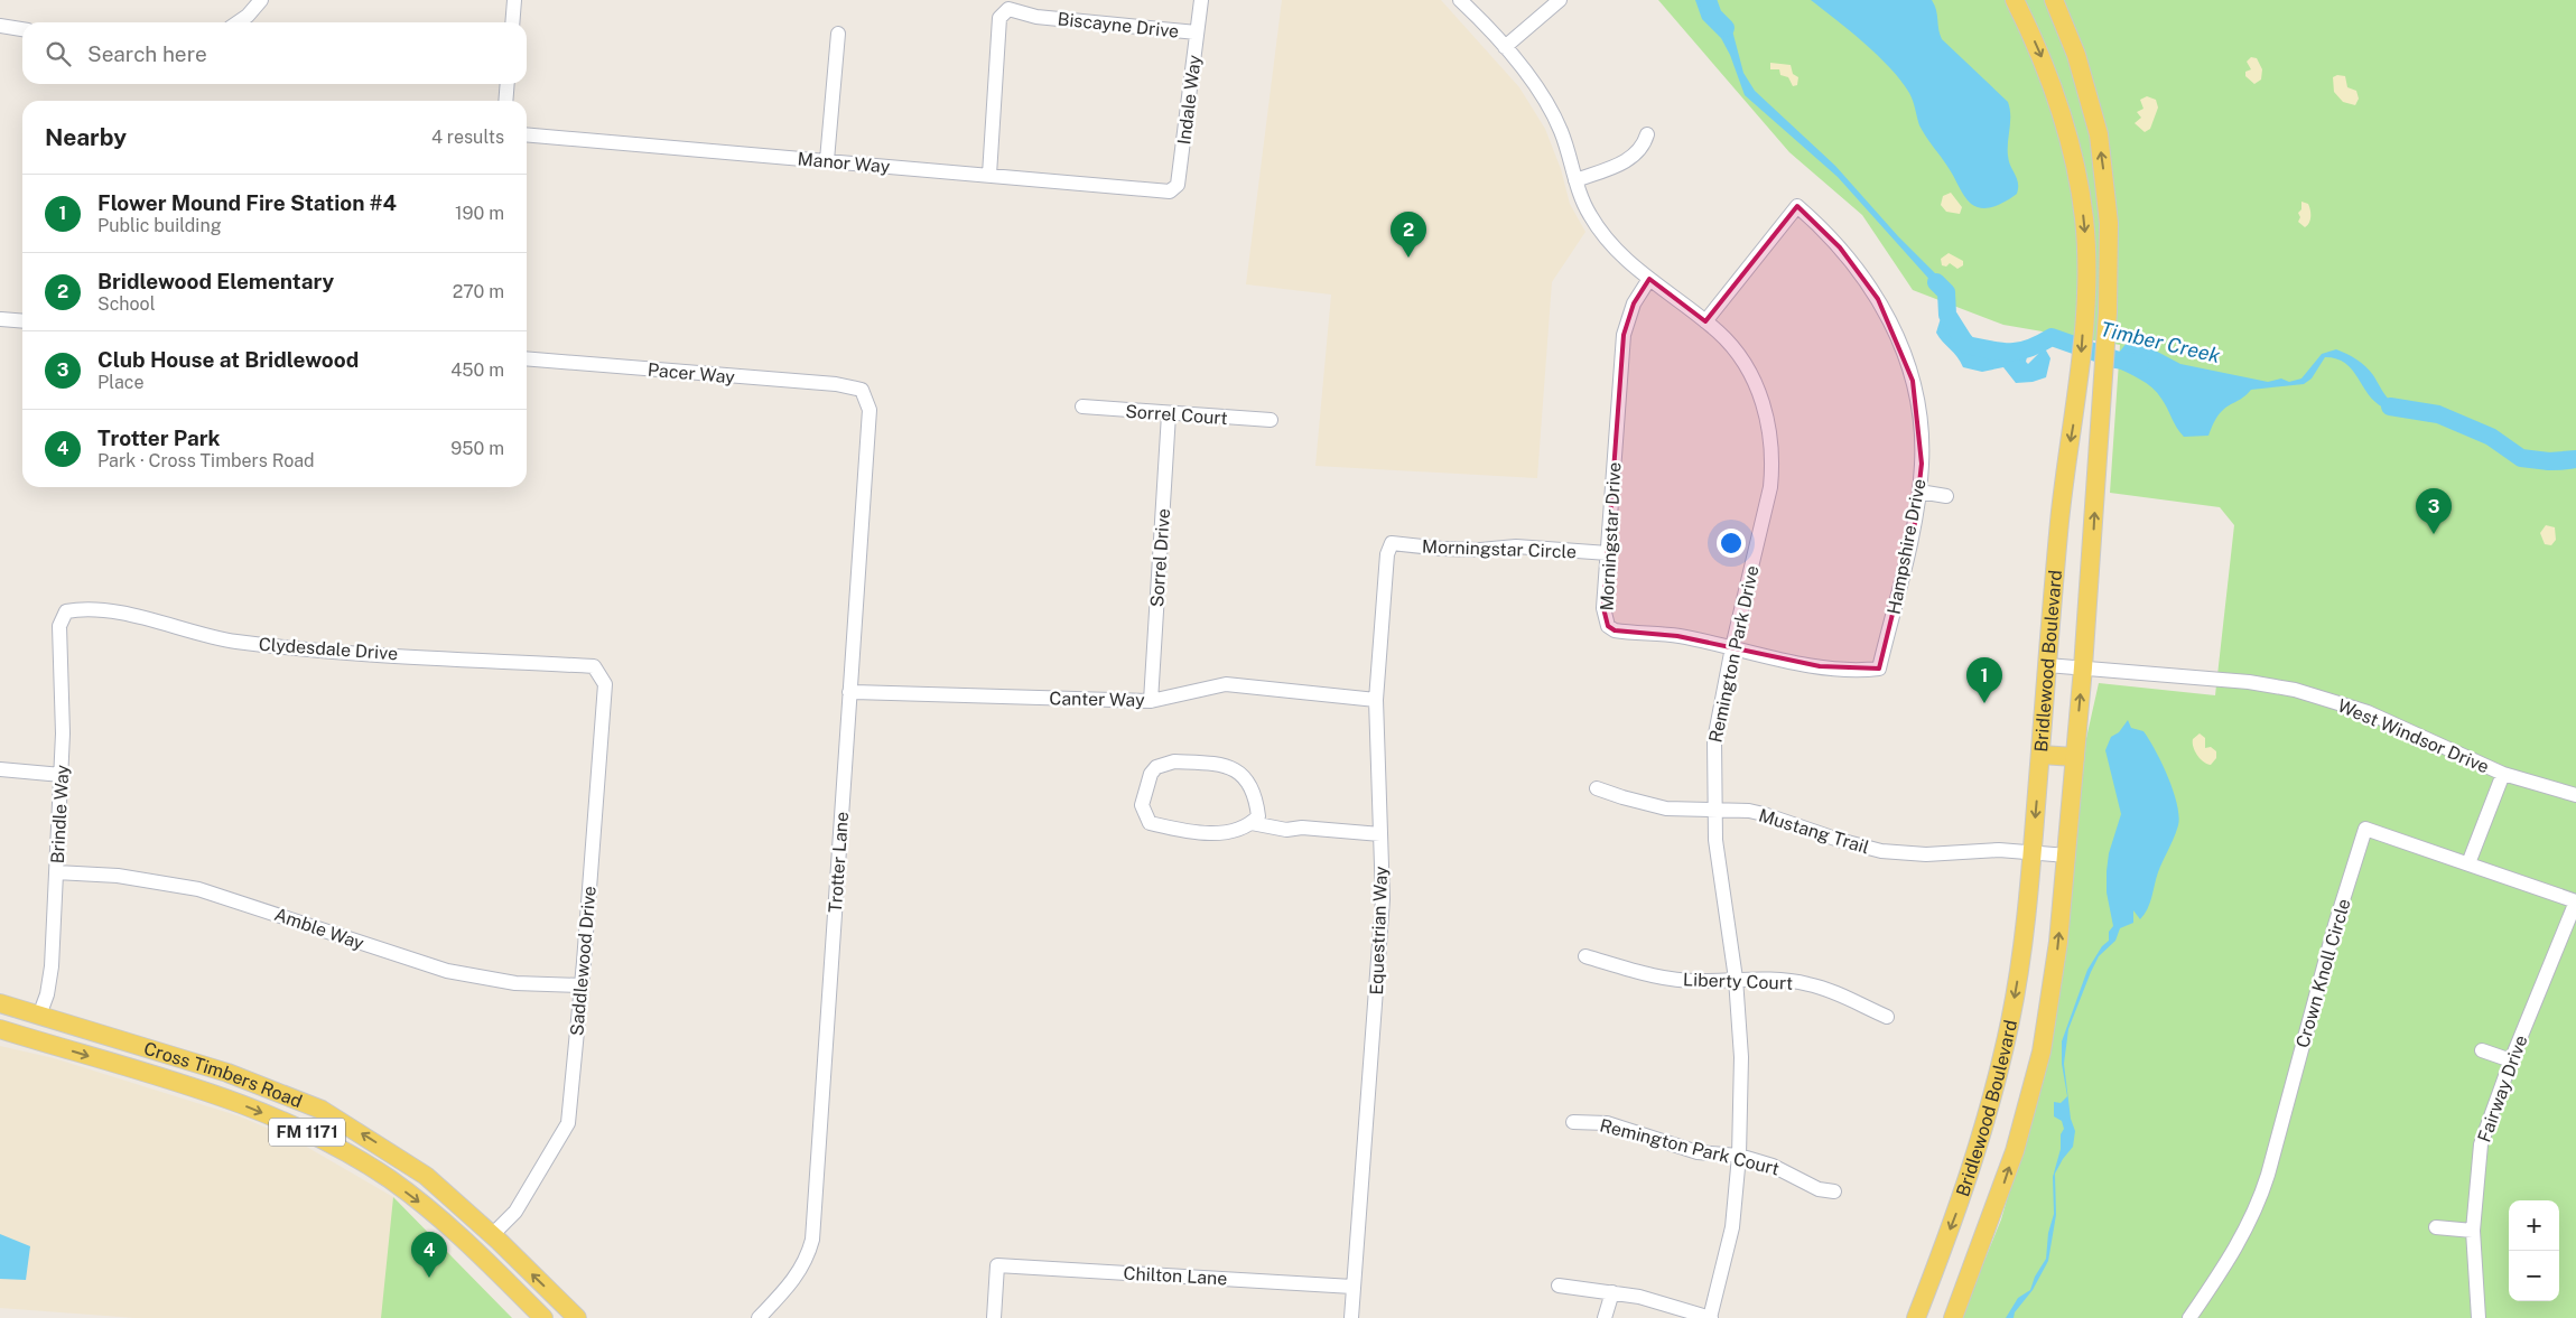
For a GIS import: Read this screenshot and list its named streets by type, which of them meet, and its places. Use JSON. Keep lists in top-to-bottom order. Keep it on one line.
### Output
{"streets":{"main road":["Bridlewood Boulevard","Cross Timbers Road","FM 1171"],"street":["Biscayne Drive","Indale Way","Manor Way","Pacer Way","Sorrel Court","Morningstar Drive","Hampshire Drive","Morningstar Circle","Sorrel Drive","Clydesdale Drive","Remington Park Drive","Canter Way","West Windsor Drive","Brindle Way","Mustang Trail","Trotter Lane","Amble Way","Equestrian Way","Saddlewood Drive","Crown Knoll Circle","Liberty Court","Fairway Drive","Remington Park Court","Chilton Lane"]},"crossings":[["Biscayne Drive","Indale Way"],["Biscayne Drive","Manor Way"],["Indale Way","Manor Way"],["Pacer Way","Trotter Lane"],["Sorrel Court","Sorrel Drive"],["Morningstar Drive","Hampshire Drive"],["Morningstar Drive","Morningstar Circle"],["Morningstar Drive","Remington Park Drive"],["Hampshire Drive","Remington Park Drive"],["Morningstar Circle","Equestrian Way"],["Sorrel Drive","Canter Way"],["Clydesdale Drive","Brindle Way"],["Clydesdale Drive","Saddlewood Drive"],["Remington Park Drive","Mustang Trail"],["Remington Park Drive","Liberty Court"],["Remington Park Drive","Remington Park Court"],["Bridlewood Boulevard","West Windsor Drive"],["Bridlewood Boulevard","Mustang Trail"],["Canter Way","Trotter Lane"],["Canter Way","Equestrian Way"],["Brindle Way","Amble Way"],["Brindle Way","Cross Timbers Road"],["Amble Way","Saddlewood Drive"],["Equestrian Way","Chilton Lane"],["Saddlewood Drive","Cross Timbers Road"],["Crown Knoll Circle","Fairway Drive"]],"water":["Timber Creek"],"page":{"search":"Search here","heading":["Nearby","4 results"],"list":[{"mark":"1","name":"Flower Mound Fire Station #4","note":"Public building","value":"190 m"},{"mark":"2","name":"Bridlewood Elementary","note":"School","value":"270 m"},{"mark":"3","name":"Club House at Bridlewood","note":"Place","value":"450 m"},{"mark":"4","name":"Trotter Park","note":"Park · Cross Timbers Road","value":"950 m"}],"pins":["2","3","1","4"],"map_buttons":["+","−"]}}
